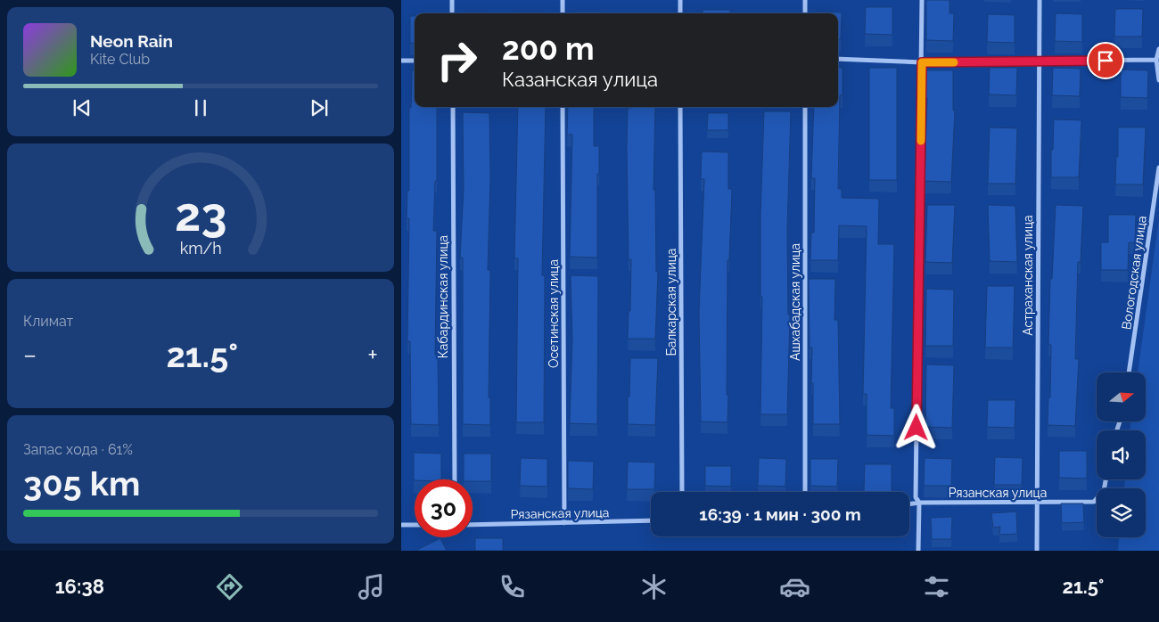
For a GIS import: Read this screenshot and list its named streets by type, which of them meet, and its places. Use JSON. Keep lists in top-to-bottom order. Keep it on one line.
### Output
{"streets":{"street":["Вологодская улица","Астраханская улица","Кабардинская улица","Балкарская улица","Ашхабадская улица","Осетинская улица","Рязанская улица"]},"crossings":[["Астраханская улица","Рязанская улица"],["Осетинская улица","Рязанская улица"]],"north":"right","page":{"turn":["200 m","Казанская улица"],"song":["Neon Rain","Kite Club"],"tile":["Климат",["Запас хода · 61%","305 km"]],"heat":["−","21.5°","+"],"limit":"30","trip":"16:39 · 1 мин · 300 m","tabs":["16:38","21.5°"],"gauge":["23","km/h"]}}
